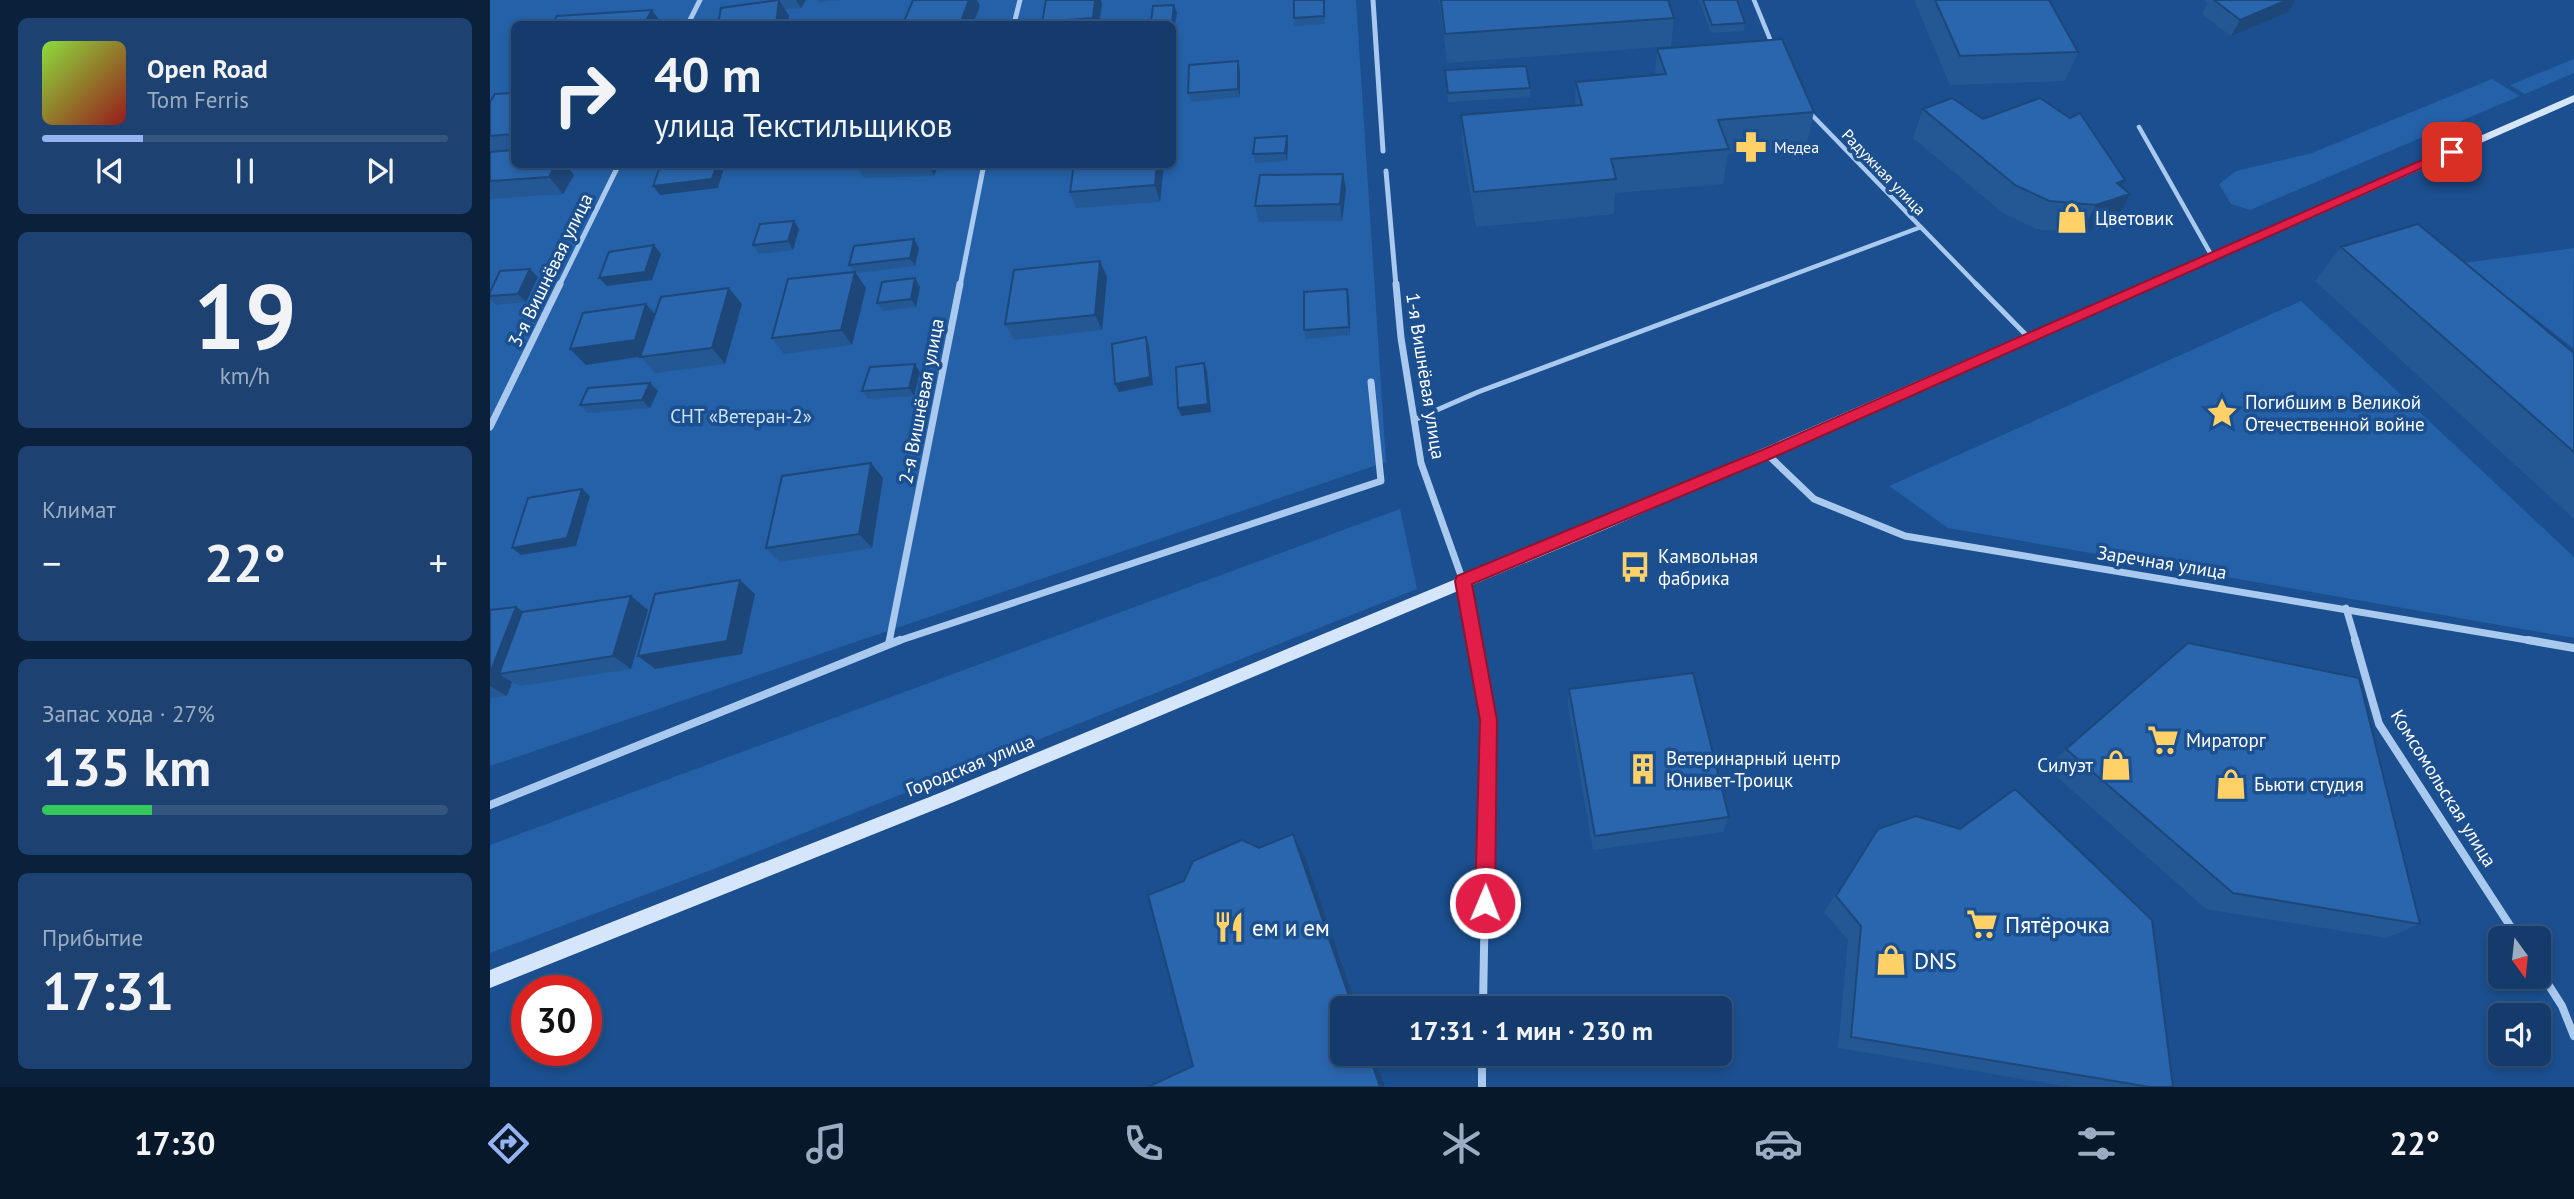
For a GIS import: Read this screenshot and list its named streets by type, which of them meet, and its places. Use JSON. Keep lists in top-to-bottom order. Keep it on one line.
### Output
{"streets":{"main road":["Городская улица"],"street":["3-я Вишнёвая улица","1-я Вишнёвая улица","2-я Вишнёвая улица","Заречная улица","Комсомольская улица"],"lane":["Радужная улица"]},"crossings":[["Радужная улица","Городская улица"],["1-я Вишнёвая улица","Городская улица"],["Заречная улица","Городская улица"],["Заречная улица","Комсомольская улица"]],"parks":["СНТ «Ветеран-2»"],"places":{"pharmacy":["Медеа"],"shop":["Цветовик","Силуэт","Бьюти студия","DNS"],"place":["Погибшим в Великой Отечественной войне"],"bus stop":["Камвольная фабрика"],"supermarket":["Мираторг","Пятёрочка"],"building":["Ветеринарный центр Юнивет-Троицк"],"restaurant":["ем и ем"]},"north":"bottom","page":{"turn":["40 m","улица Текстильщиков"],"song":["Open Road","Tom Ferris"],"tile":[["19","km/h"],"Климат",["Запас хода · 27%","135 km"],["Прибытие","17:31"]],"heat":["−","22°","+"],"limit":"30","trip":"17:31 · 1 мин · 230 m","tabs":["17:30","22°"]}}
